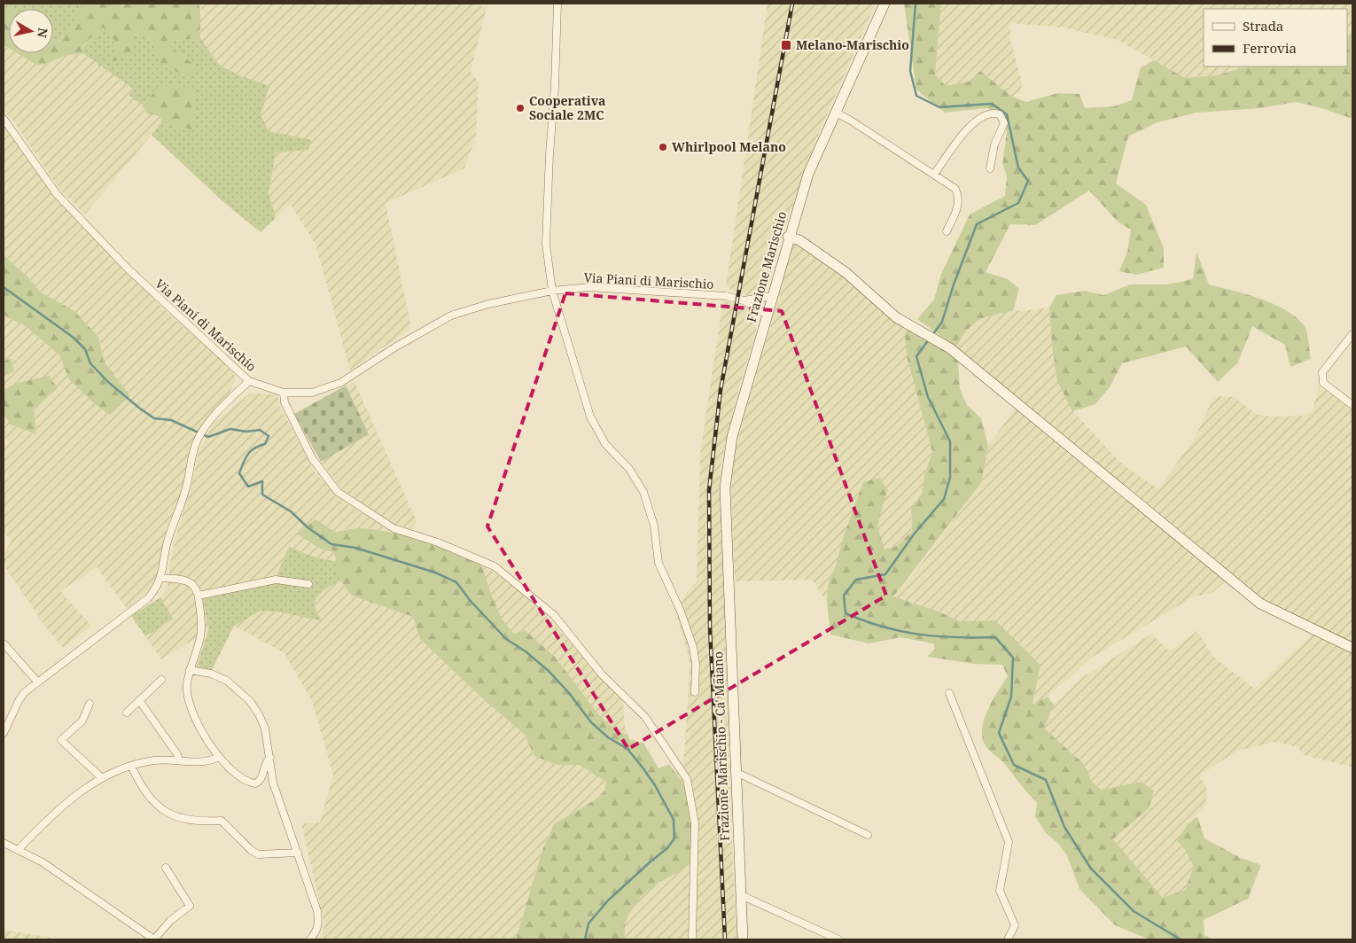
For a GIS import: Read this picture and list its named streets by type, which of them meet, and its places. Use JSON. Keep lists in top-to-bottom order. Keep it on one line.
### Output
{"streets":{"main road":["Frazione Marischio","Frazione Marischio - Ca' Maiano"],"street":["Via Piani di Marischio"]},"crossings":[["Frazione Marischio","Frazione Marischio - Ca' Maiano"]],"places":{"transit":["Melano-Marischio"],"other":["Cooperativa Sociale 2MC","Whirlpool Melano"]},"legend":["Strada","Ferrovia"],"north":"right"}
